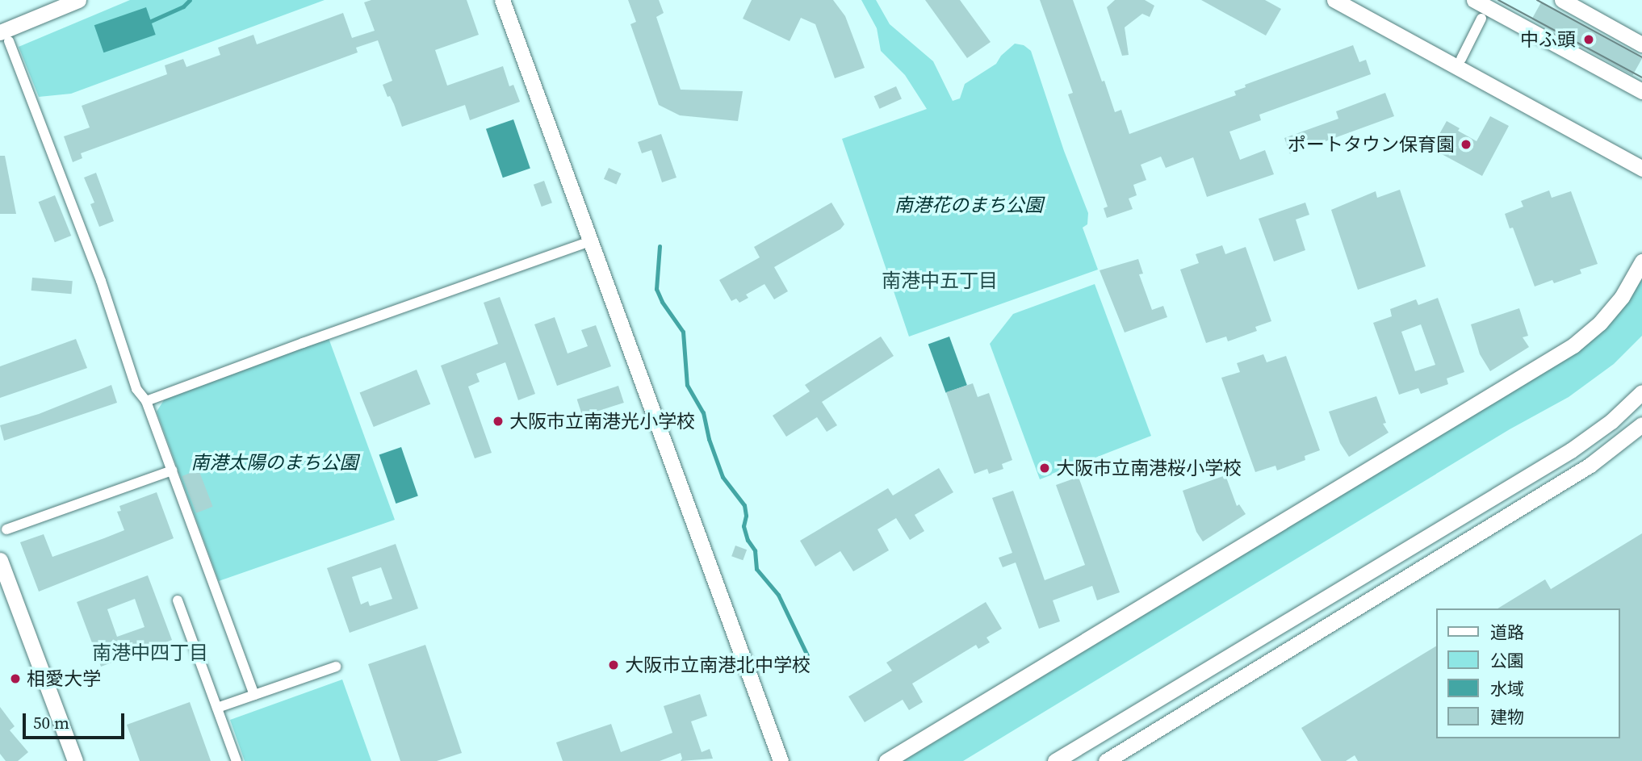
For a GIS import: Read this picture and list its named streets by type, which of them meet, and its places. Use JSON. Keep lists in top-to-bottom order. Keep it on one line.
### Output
{"districts":["南港中五丁目","南港中四丁目"],"parks":["南港花のまち公園","南港太陽のまち公園"],"places":["中ふ頭","ポートタウン保育園","大阪市立南港光小学校","大阪市立南港桜小学校","大阪市立南港北中学校","相愛大学"],"legend":["道路","公園","水域","建物"],"scale_bar":"50 m"}
